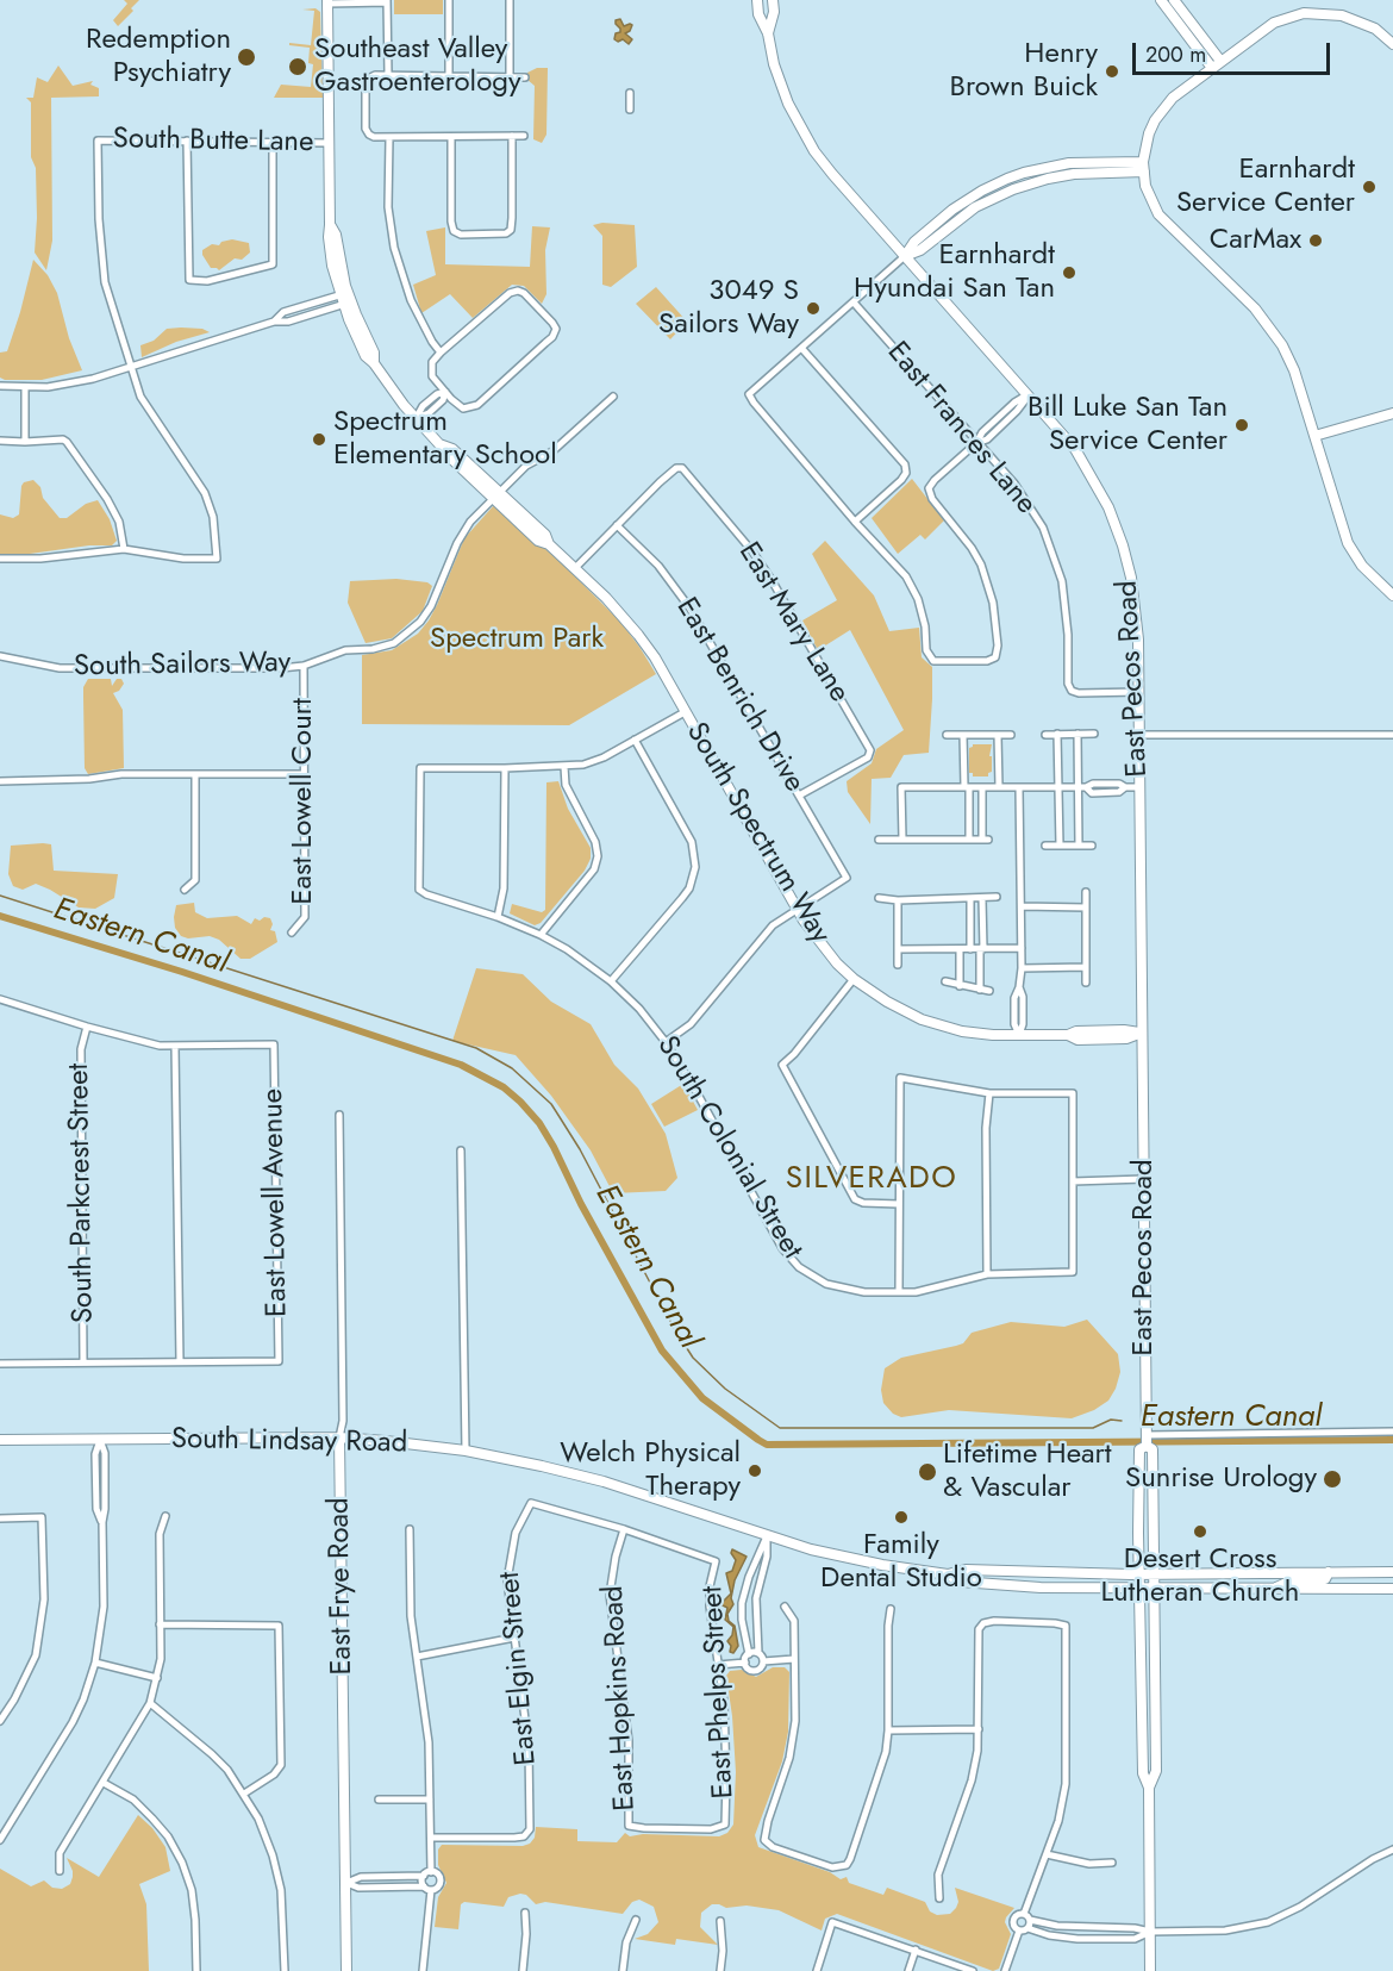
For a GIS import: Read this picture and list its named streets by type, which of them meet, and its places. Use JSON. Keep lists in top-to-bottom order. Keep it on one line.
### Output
{"streets":{"main road":["East Pecos Road","South Spectrum Way","South Lindsay Road","East Frye Road"],"street":["South Butte Lane","East Frances Lane","East Mary Lane","South Sailors Way","East Benrich Drive","East Lowell Court","South Colonial Street","South Parkcrest Street","East Lowell Avenue","East Elgin Street","East Phelps Street","East Hopkins Road"]},"crossings":[["East Frances Lane","East Pecos Road"],["East Mary Lane","East Benrich Drive"],["South Sailors Way","East Lowell Court"],["South Sailors Way","South Spectrum Way"],["East Pecos Road","South Spectrum Way"],["East Pecos Road","South Lindsay Road"],["East Benrich Drive","South Spectrum Way"],["South Lindsay Road","East Frye Road"],["East Elgin Street","East Phelps Street"],["East Elgin Street","East Hopkins Road"],["East Phelps Street","East Hopkins Road"]],"districts":["SILVERADO"],"water":["Eastern Canal"],"parks":["Spectrum Park"],"places":["Redemption Psychiatry","Southeast Valley Gastroenterology","Henry Brown Buick","Earnhardt Service Center","CarMax","Earnhardt Hyundai San Tan","3049 S Sailors Way","Bill Luke San Tan Service Center","Spectrum Elementary School","Welch Physical Therapy","Lifetime Heart & Vascular","Sunrise Urology","Family Dental Studio","Desert Cross Lutheran Church"],"scale_bar":"200 m"}
